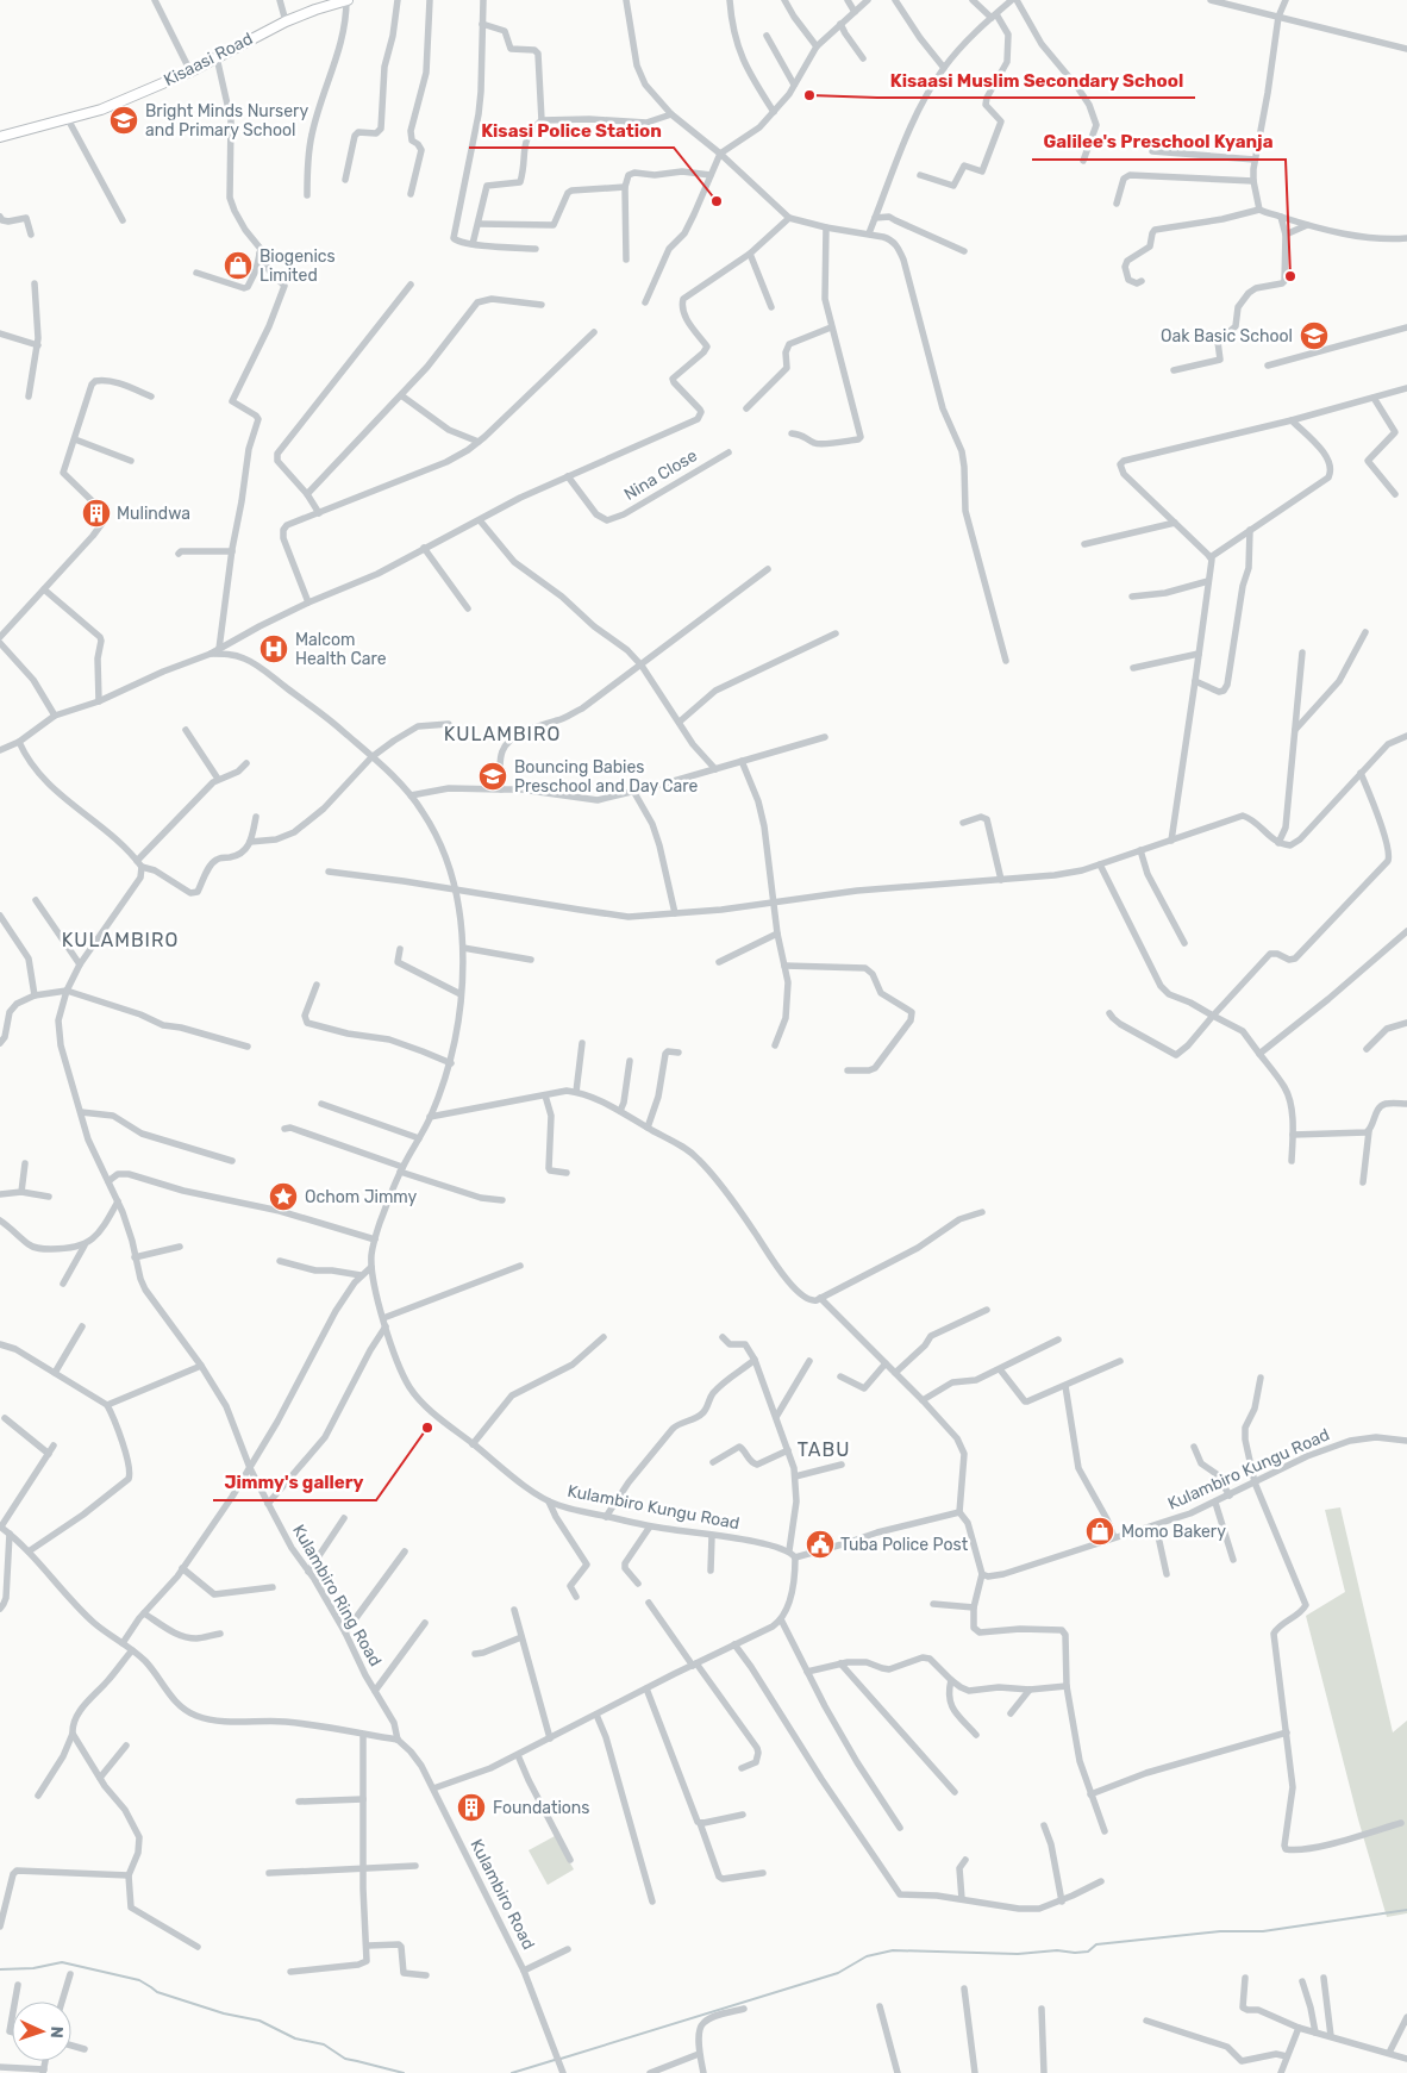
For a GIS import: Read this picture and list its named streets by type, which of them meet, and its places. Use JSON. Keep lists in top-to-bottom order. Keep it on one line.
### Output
{"streets":{"main road":["Kisaasi Road"],"street":["Nina Close","Kulambiro Kungu Road","Kulambiro Ring Road","Kulambiro Road"]},"crossings":[["Kulambiro Ring Road","Kulambiro Road"]],"districts":["KULAMBIRO","KULAMBIRO","TABU"],"places":{"other":["Kisaasi Muslim Secondary School","Kisasi Police Station","Galilee's Preschool Kyanja","Jimmy's gallery"],"school or university":["Bright Minds Nursery and Primary School","Oak Basic School","Bouncing Babies Preschool and Day Care"],"shop":["Biogenics Limited","Momo Bakery"],"building":["Mulindwa","Foundations"],"hospital":["Malcom Health Care"],"place":["Ochom Jimmy"],"public building":["Tuba Police Post"]},"north":"right"}
